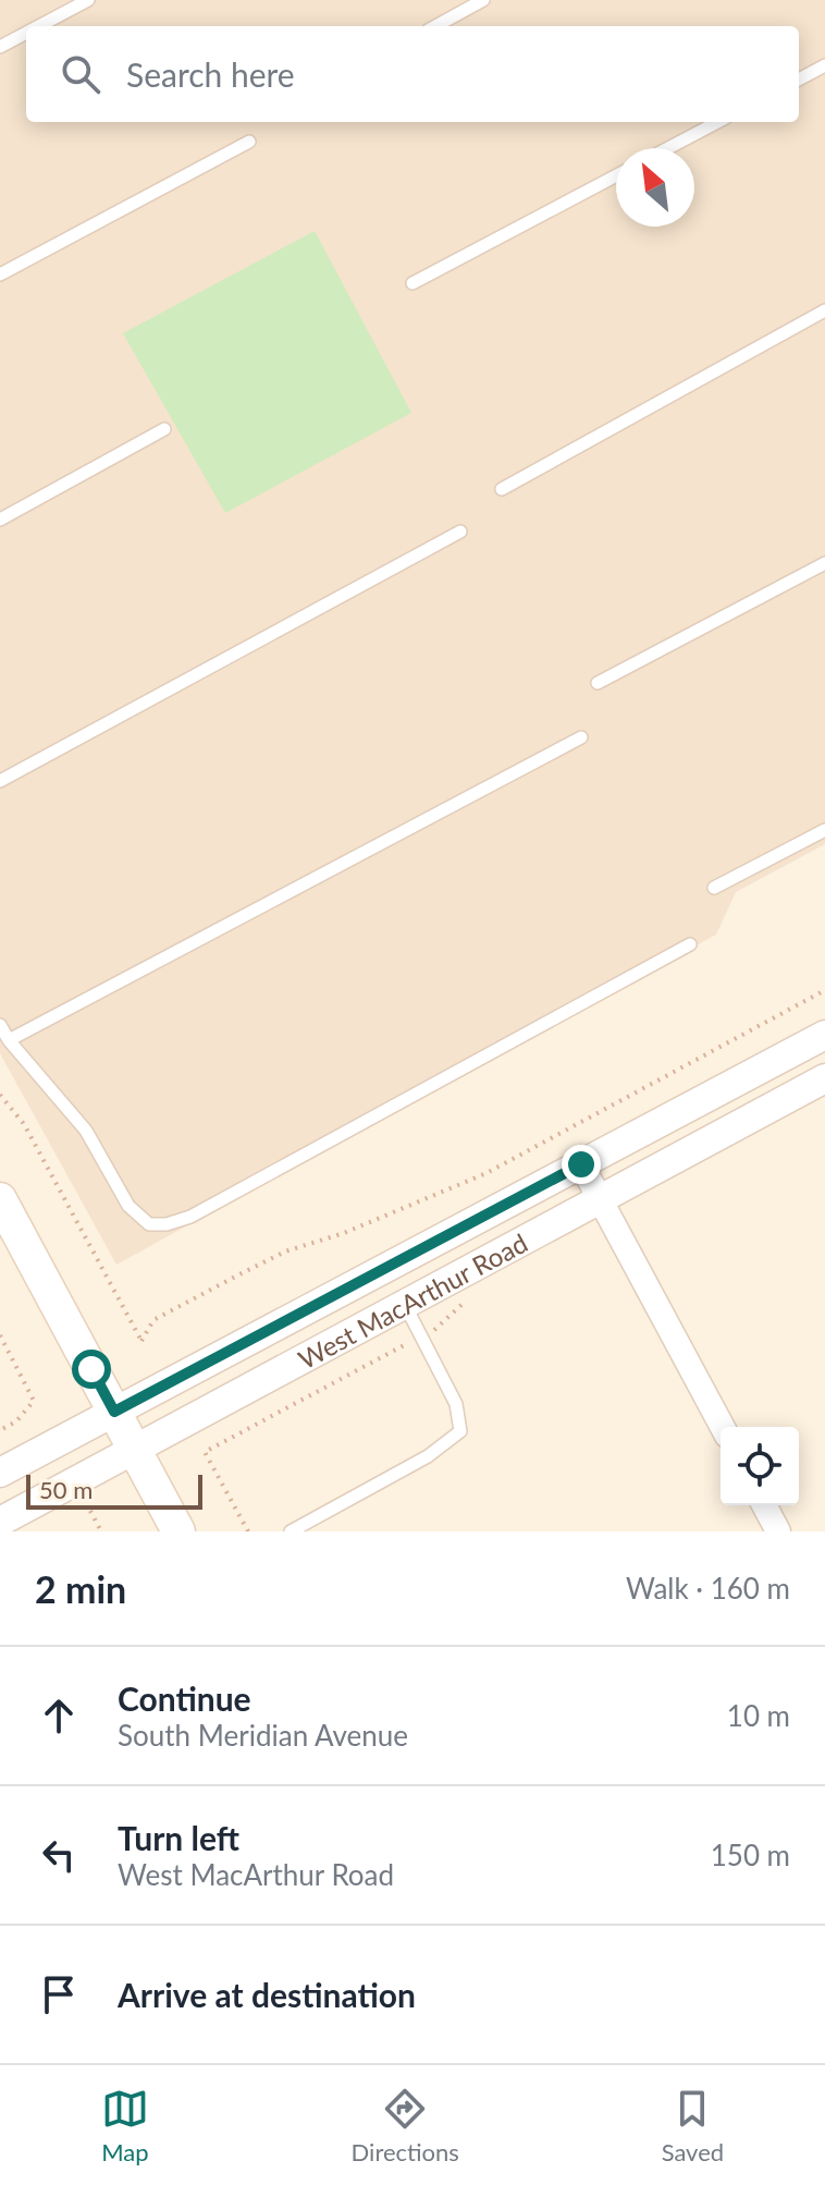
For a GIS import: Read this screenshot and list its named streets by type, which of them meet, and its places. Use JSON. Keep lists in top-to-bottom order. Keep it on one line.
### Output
{"streets":{"street":["West MacArthur Road"]},"scale_bar":"50 m","north":"top left","page":{"search":"Search here","scale":"50 m","heading":["2 min","Walk · 160 m"],"list":[["Continue","South Meridian Avenue","10 m"],["Turn left","West MacArthur Road","150 m"],"Arrive at destination"],"nav":["Map","Directions","Saved"]}}
